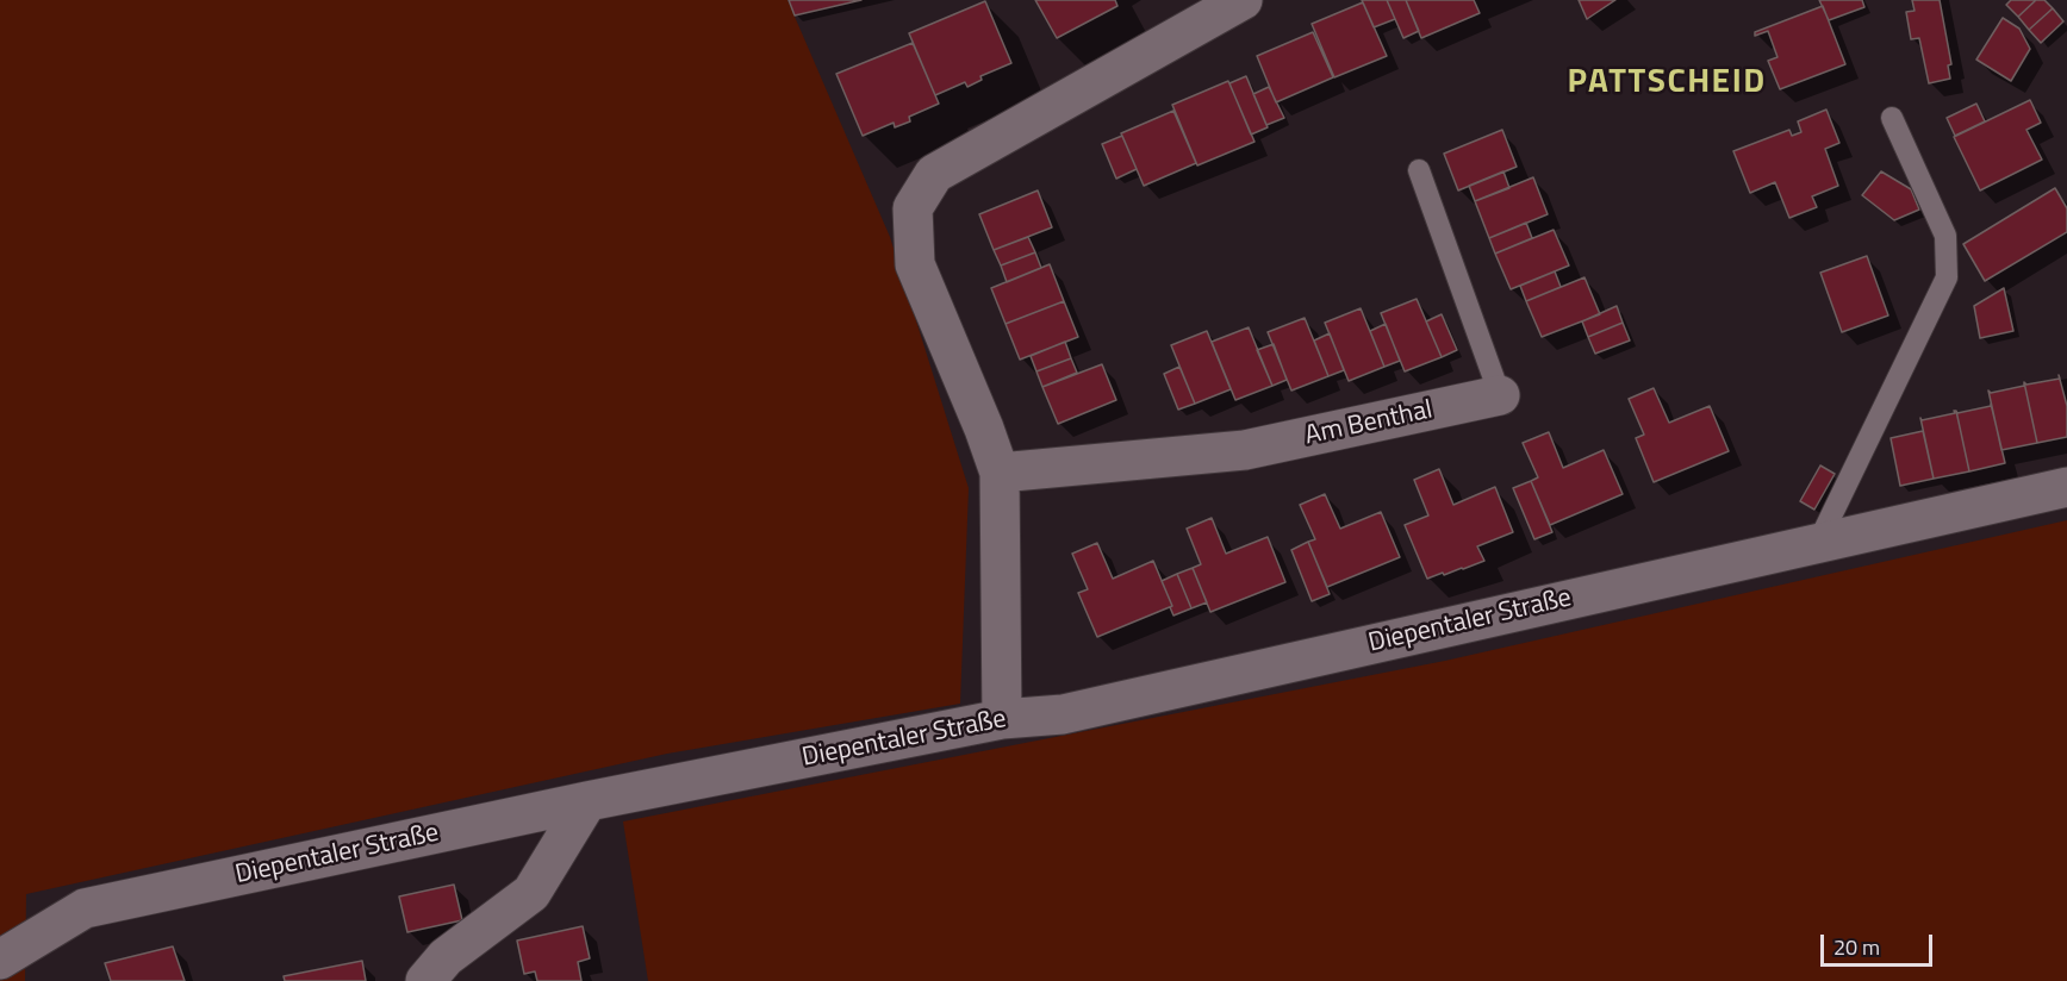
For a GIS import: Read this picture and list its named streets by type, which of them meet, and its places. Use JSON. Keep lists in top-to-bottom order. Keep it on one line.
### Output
{"streets":{"street":["Am Benthal","Diepentaler Straße"]},"districts":["PATTSCHEID"],"scale_bar":"20 m"}
